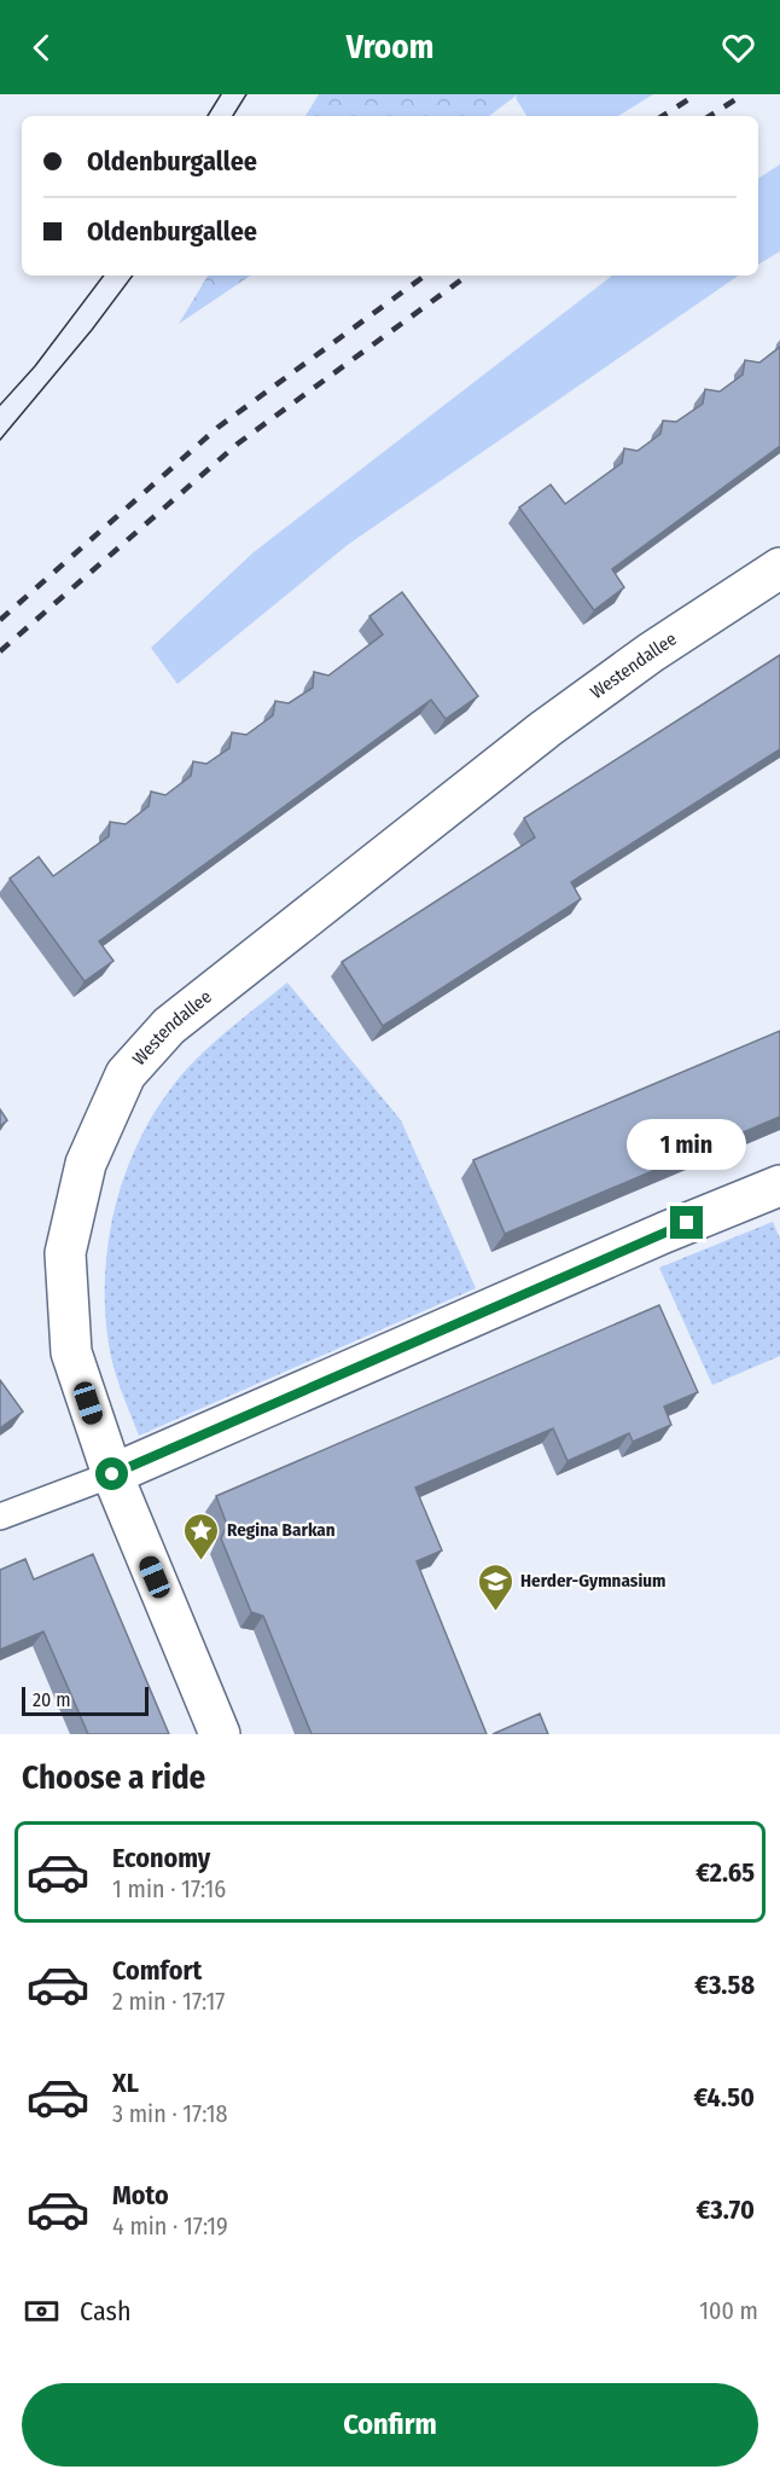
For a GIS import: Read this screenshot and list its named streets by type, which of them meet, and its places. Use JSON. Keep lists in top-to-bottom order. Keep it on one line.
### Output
{"streets":{"street":["Westendallee"]},"places":{"place":["Regina Barkan"],"school or university":["Herder-Gymnasium"]},"scale_bar":"20 m","page":{"header":"Vroom","banner":["Oldenburgallee","Oldenburgallee"],"bubble":"1 min","scale":"20 m","heading":"Choose a ride","list":[{"name":"Economy","note":"1 min · 17:16","value":"€2.65"},{"name":"Comfort","note":"2 min · 17:17","value":"€3.58"},{"name":"XL","note":"3 min · 17:18","value":"€4.50"},{"name":"Moto","note":"4 min · 17:19","value":"€3.70"}],"pay":["Cash","100 m"],"buttons":"Confirm"}}
